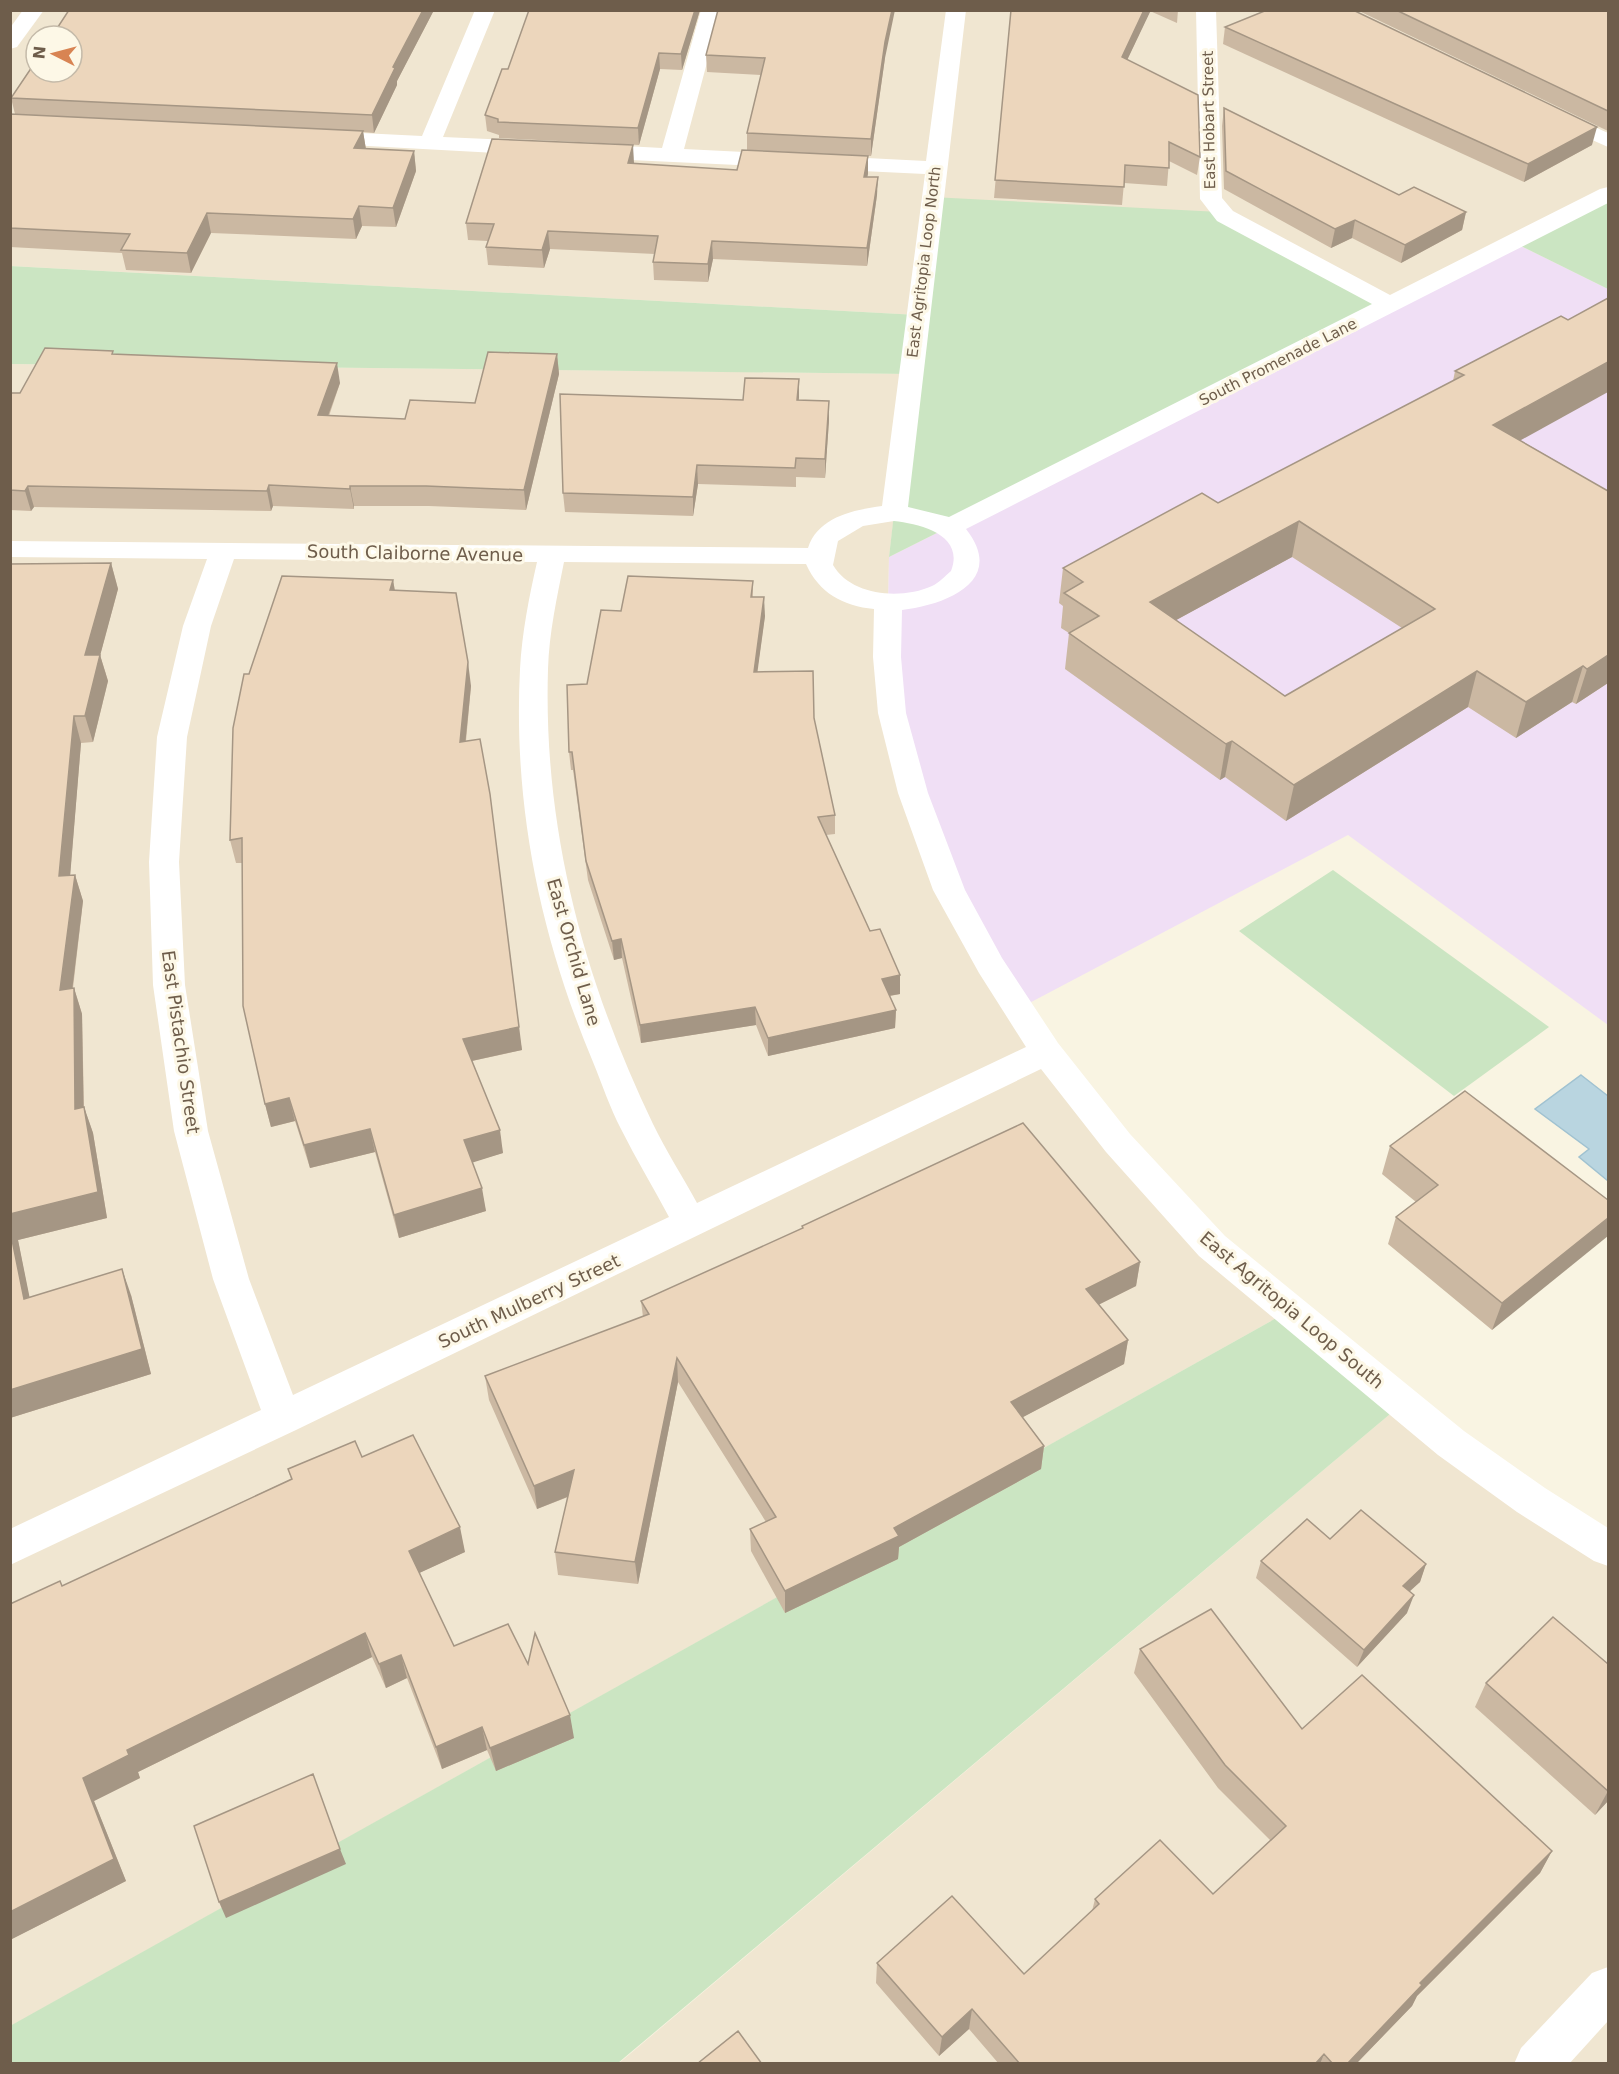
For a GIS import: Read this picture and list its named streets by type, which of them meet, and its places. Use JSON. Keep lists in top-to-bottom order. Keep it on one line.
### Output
{"streets":{"street":["East Hobart Street","East Agritopia Loop North","South Promenade Lane","South Claiborne Avenue","East Orchid Lane","East Pistachio Street","South Mulberry Street","East Agritopia Loop South"]},"crossings":[["East Hobart Street","South Promenade Lane"],["East Agritopia Loop North","South Promenade Lane"],["East Agritopia Loop North","South Claiborne Avenue"],["East Agritopia Loop North","East Agritopia Loop South"],["South Promenade Lane","South Claiborne Avenue"],["South Promenade Lane","East Agritopia Loop South"],["South Claiborne Avenue","East Orchid Lane"],["South Claiborne Avenue","East Pistachio Street"],["South Claiborne Avenue","East Agritopia Loop South"],["East Orchid Lane","South Mulberry Street"],["East Pistachio Street","South Mulberry Street"],["South Mulberry Street","East Agritopia Loop South"]],"north":"left"}
